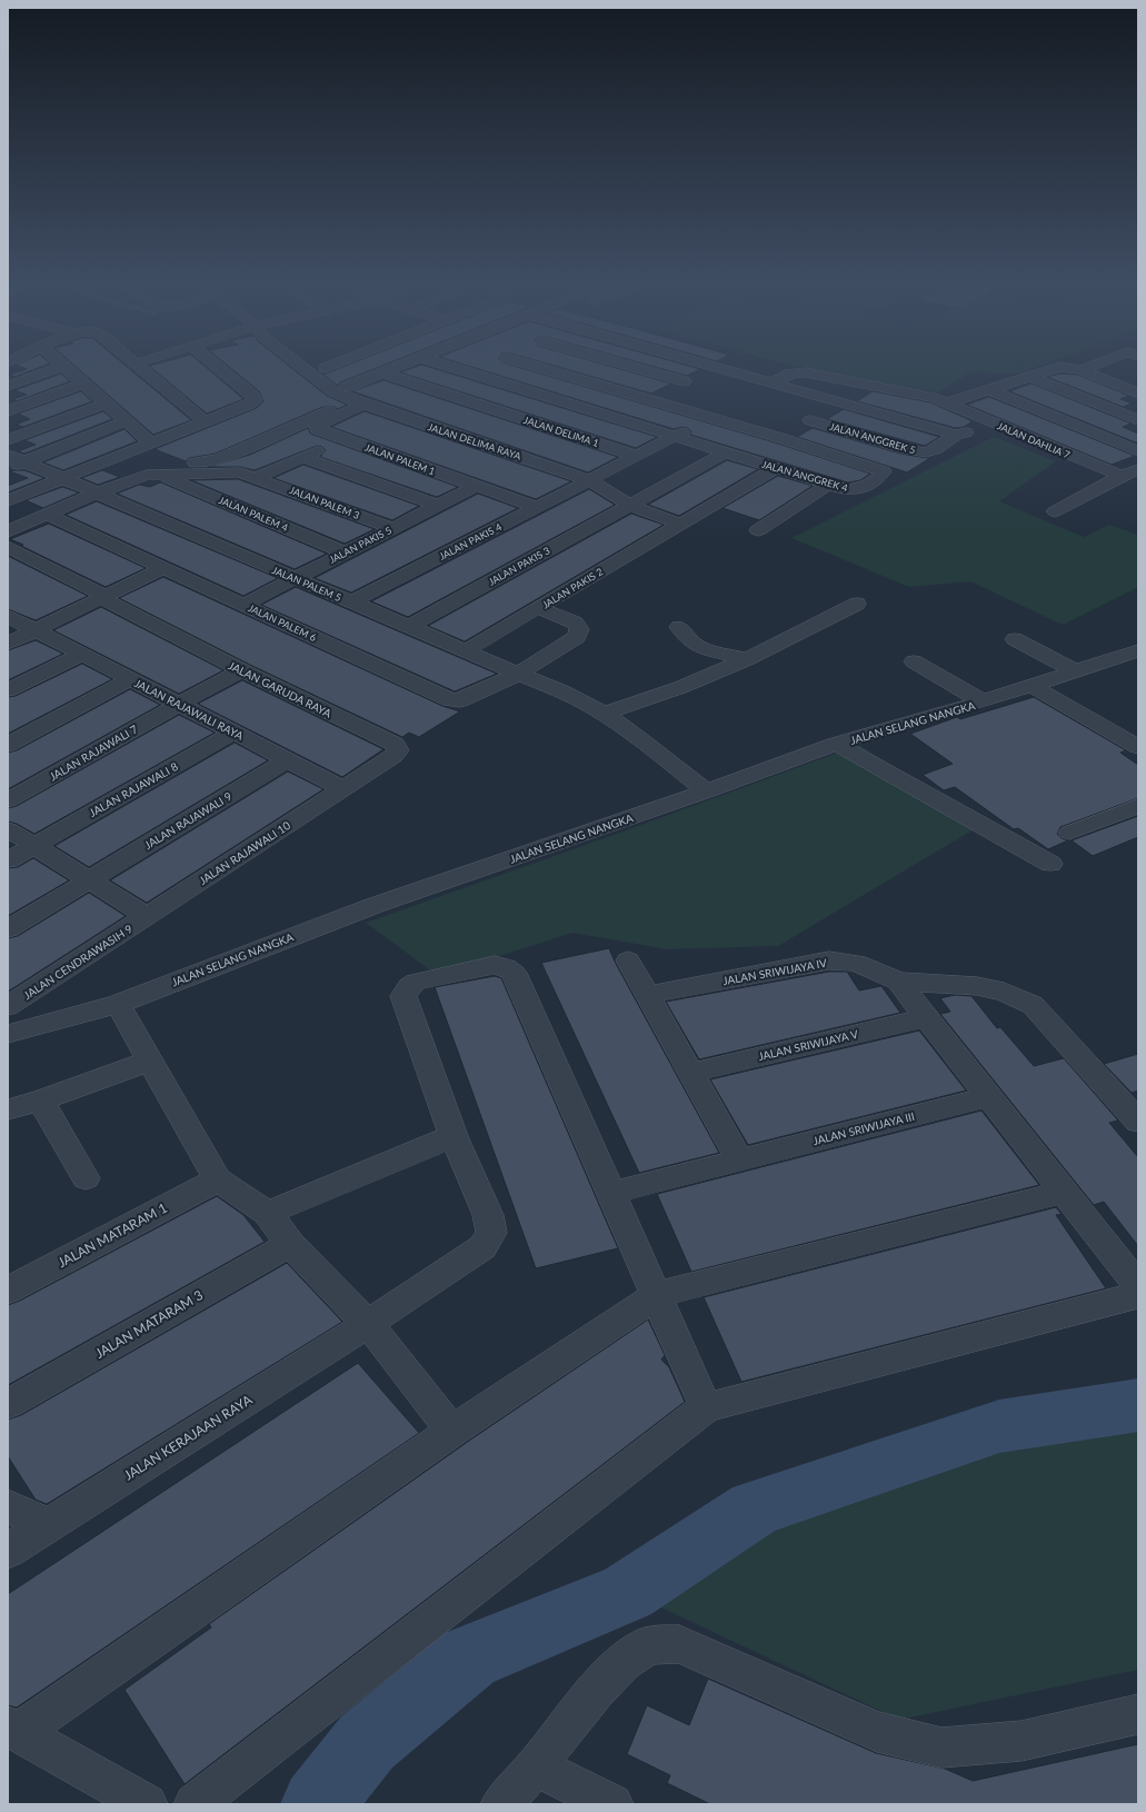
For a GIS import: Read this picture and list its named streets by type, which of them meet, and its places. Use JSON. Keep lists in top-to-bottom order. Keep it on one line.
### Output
{"streets":{"street":["JALAN DELIMA 1","JALAN ANGGREK 5","JALAN DAHLIA 7","JALAN DELIMA RAYA","JALAN PALEM 1","JALAN ANGGREK 4","JALAN PALEM 3","JALAN PALEM 4","JALAN PAKIS 4","JALAN PAKIS 5","JALAN PAKIS 3","JALAN PALEM 5","JALAN PAKIS 2","JALAN PALEM 6","JALAN GARUDA RAYA","JALAN RAJAWALI RAYA","JALAN SELANG NANGKA","JALAN RAJAWALI 7","JALAN RAJAWALI 8","JALAN RAJAWALI 9","JALAN RAJAWALI 10","JALAN CENDRAWASIH 9","JALAN SRIWIJAYA IV","JALAN SRIWIJAYA V","JALAN SRIWIJAYA III","JALAN MATARAM 1","JALAN MATARAM 3","JALAN KERAJAAN RAYA"]},"crossings":[["JALAN DELIMA 1","JALAN PAKIS 4"],["JALAN DELIMA RAYA","JALAN PALEM 1"],["JALAN DELIMA RAYA","JALAN PAKIS 4"],["JALAN DELIMA RAYA","JALAN PAKIS 3"],["JALAN DELIMA RAYA","JALAN PAKIS 2"],["JALAN PALEM 1","JALAN PAKIS 4"],["JALAN PALEM 1","JALAN PAKIS 5"],["JALAN ANGGREK 4","JALAN PAKIS 4"],["JALAN ANGGREK 4","JALAN PAKIS 3"],["JALAN ANGGREK 4","JALAN PAKIS 2"],["JALAN PALEM 3","JALAN PALEM 4"],["JALAN PALEM 3","JALAN PAKIS 5"],["JALAN PALEM 3","JALAN PALEM 5"],["JALAN PALEM 3","JALAN PALEM 6"],["JALAN PALEM 4","JALAN PAKIS 5"],["JALAN PAKIS 4","JALAN PALEM 5"],["JALAN PAKIS 5","JALAN PALEM 5"],["JALAN PAKIS 5","JALAN PALEM 6"],["JALAN PAKIS 3","JALAN PALEM 5"],["JALAN PALEM 5","JALAN PAKIS 2"],["JALAN PALEM 5","JALAN PALEM 6"],["JALAN PALEM 5","JALAN SELANG NANGKA"],["JALAN PAKIS 2","JALAN PALEM 6"],["JALAN GARUDA RAYA","JALAN RAJAWALI RAYA"],["JALAN GARUDA RAYA","JALAN RAJAWALI 7"],["JALAN GARUDA RAYA","JALAN RAJAWALI 10"],["JALAN RAJAWALI RAYA","JALAN RAJAWALI 7"],["JALAN RAJAWALI RAYA","JALAN RAJAWALI 8"],["JALAN RAJAWALI RAYA","JALAN RAJAWALI 9"],["JALAN RAJAWALI RAYA","JALAN RAJAWALI 10"],["JALAN RAJAWALI 10","JALAN CENDRAWASIH 9"]]}
